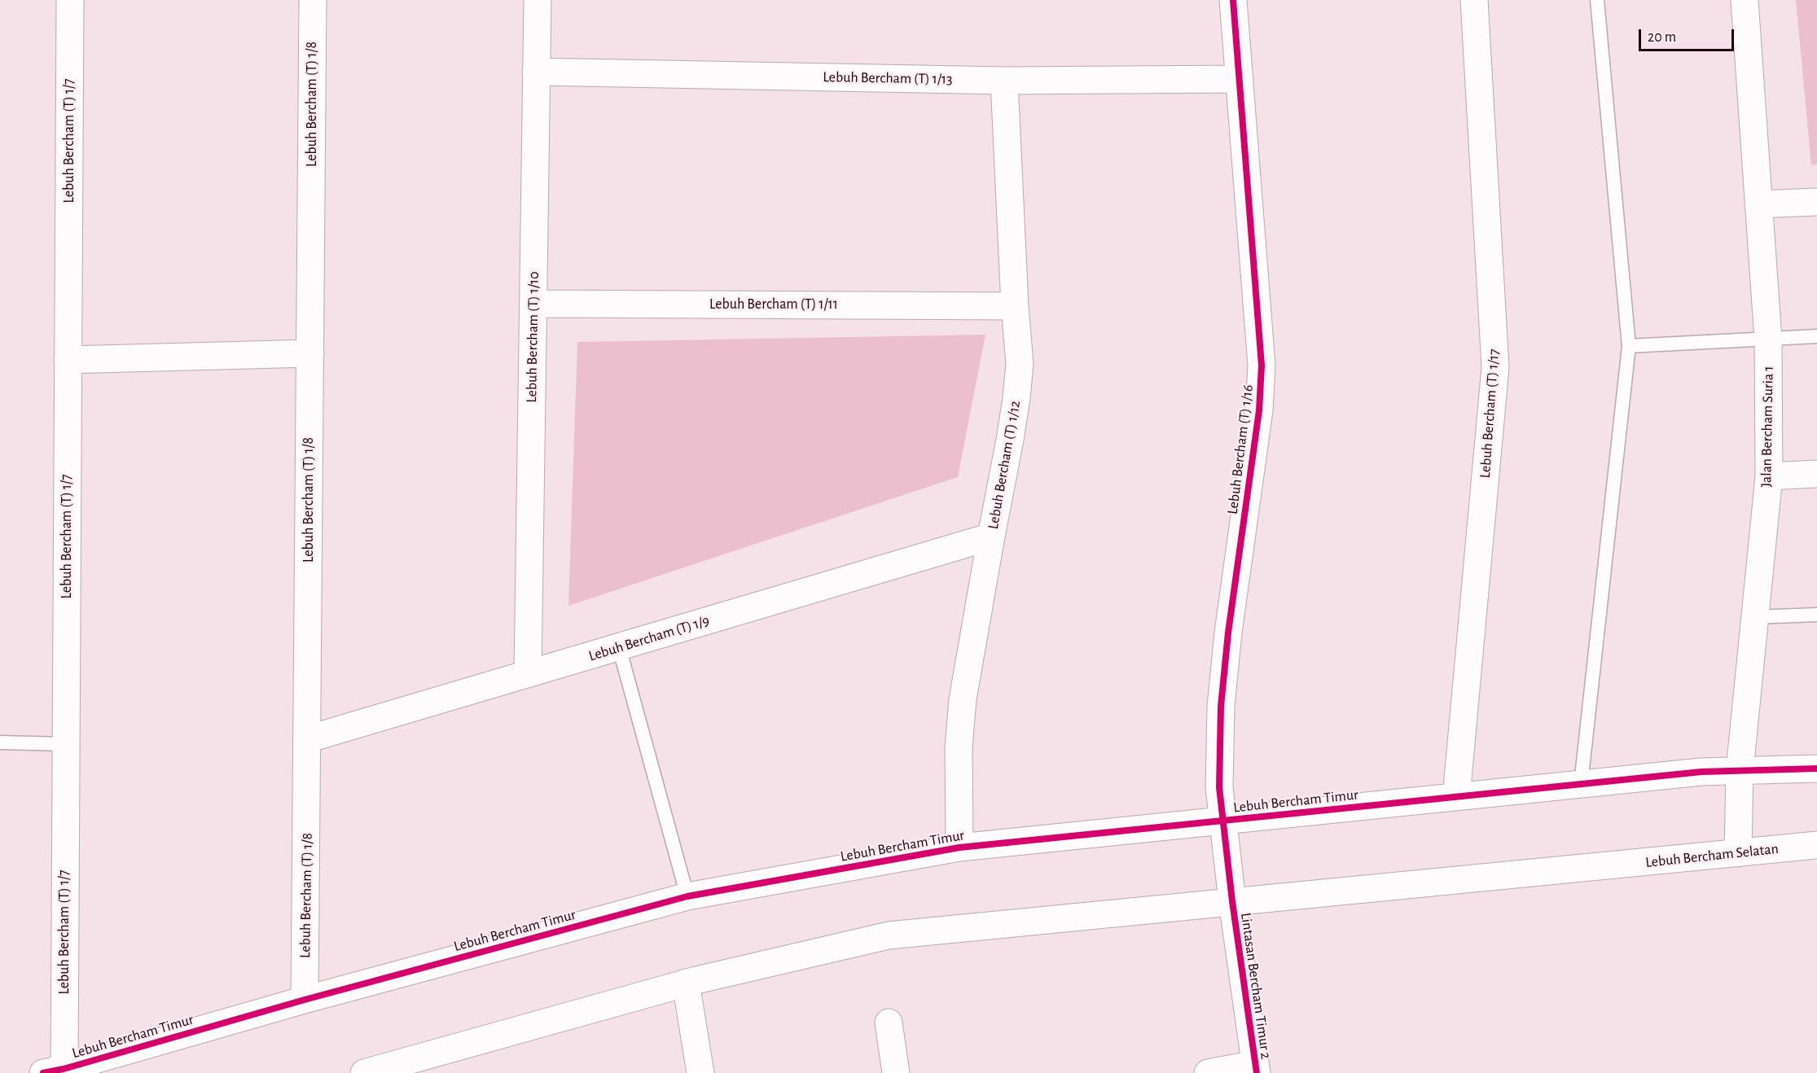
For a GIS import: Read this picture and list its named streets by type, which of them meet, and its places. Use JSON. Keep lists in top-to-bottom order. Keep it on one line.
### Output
{"streets":{"street":["Lebuh Bercham (T) 1/13","Lebuh Bercham (T) 1/8","Lebuh Bercham (T) 1/7","Lebuh Bercham (T) 1/11","Lebuh Bercham (T) 1/10","Lebuh Bercham (T) 1/17","Jalan Bercham Suria 1","Lebuh Bercham (T) 1/16","Lebuh Bercham (T) 1/12","Lebuh Bercham (T) 1/9","Lebuh Bercham Timur","Lebuh Bercham Selatan","Lintasan Bercham Timur 2"]},"crossings":[["Lebuh Bercham (T) 1/13","Lebuh Bercham (T) 1/10"],["Lebuh Bercham (T) 1/13","Lebuh Bercham (T) 1/16"],["Lebuh Bercham (T) 1/13","Lebuh Bercham (T) 1/12"],["Lebuh Bercham (T) 1/8","Lebuh Bercham (T) 1/9"],["Lebuh Bercham (T) 1/8","Lebuh Bercham Timur"],["Lebuh Bercham (T) 1/7","Lebuh Bercham Timur"],["Lebuh Bercham (T) 1/11","Lebuh Bercham (T) 1/10"],["Lebuh Bercham (T) 1/11","Lebuh Bercham (T) 1/12"],["Lebuh Bercham (T) 1/10","Lebuh Bercham (T) 1/9"],["Lebuh Bercham (T) 1/17","Lebuh Bercham Timur"],["Jalan Bercham Suria 1","Lebuh Bercham Timur"],["Jalan Bercham Suria 1","Lebuh Bercham Selatan"],["Lebuh Bercham (T) 1/16","Lebuh Bercham Timur"],["Lebuh Bercham (T) 1/16","Lebuh Bercham Selatan"],["Lebuh Bercham (T) 1/16","Lintasan Bercham Timur 2"],["Lebuh Bercham (T) 1/12","Lebuh Bercham (T) 1/9"],["Lebuh Bercham (T) 1/12","Lebuh Bercham Timur"],["Lebuh Bercham Selatan","Lintasan Bercham Timur 2"]],"scale_bar":"20 m"}
